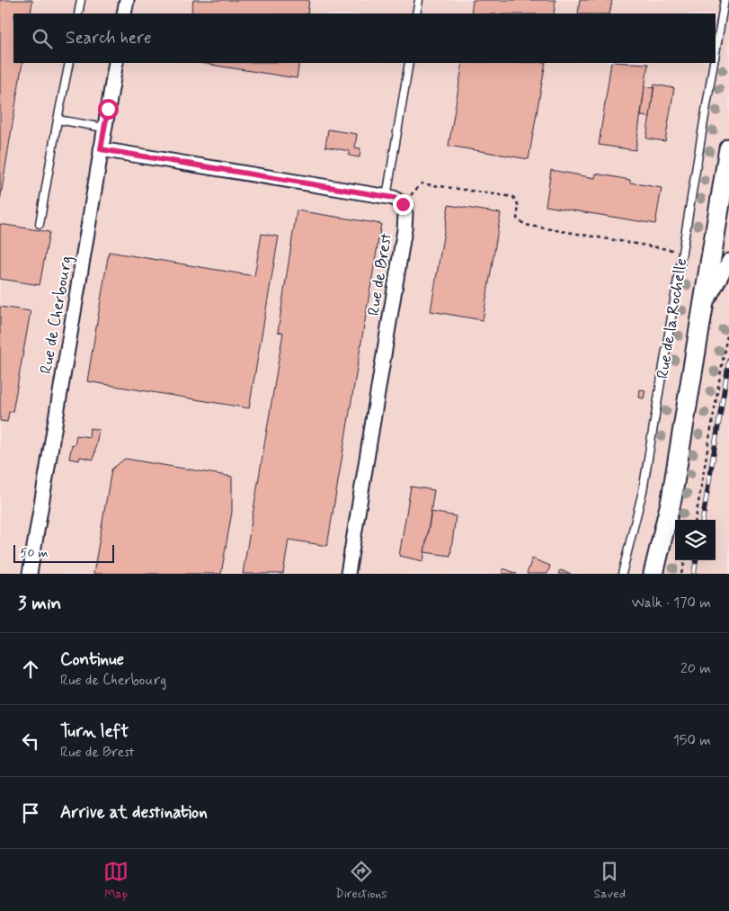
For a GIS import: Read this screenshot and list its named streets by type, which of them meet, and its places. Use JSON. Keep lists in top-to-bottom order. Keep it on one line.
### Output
{"streets":{"main road":["Rue de la Rochelle"],"street":["Rue de Brest","Rue de Cherbourg"]},"scale_bar":"50 m","page":{"search":"Search here","scale":"50 m","heading":["3 min","Walk · 170 m"],"list":[["Continue","Rue de Cherbourg","20 m"],["Turn left","Rue de Brest","150 m"],"Arrive at destination"],"nav":["Map","Directions","Saved"]}}
